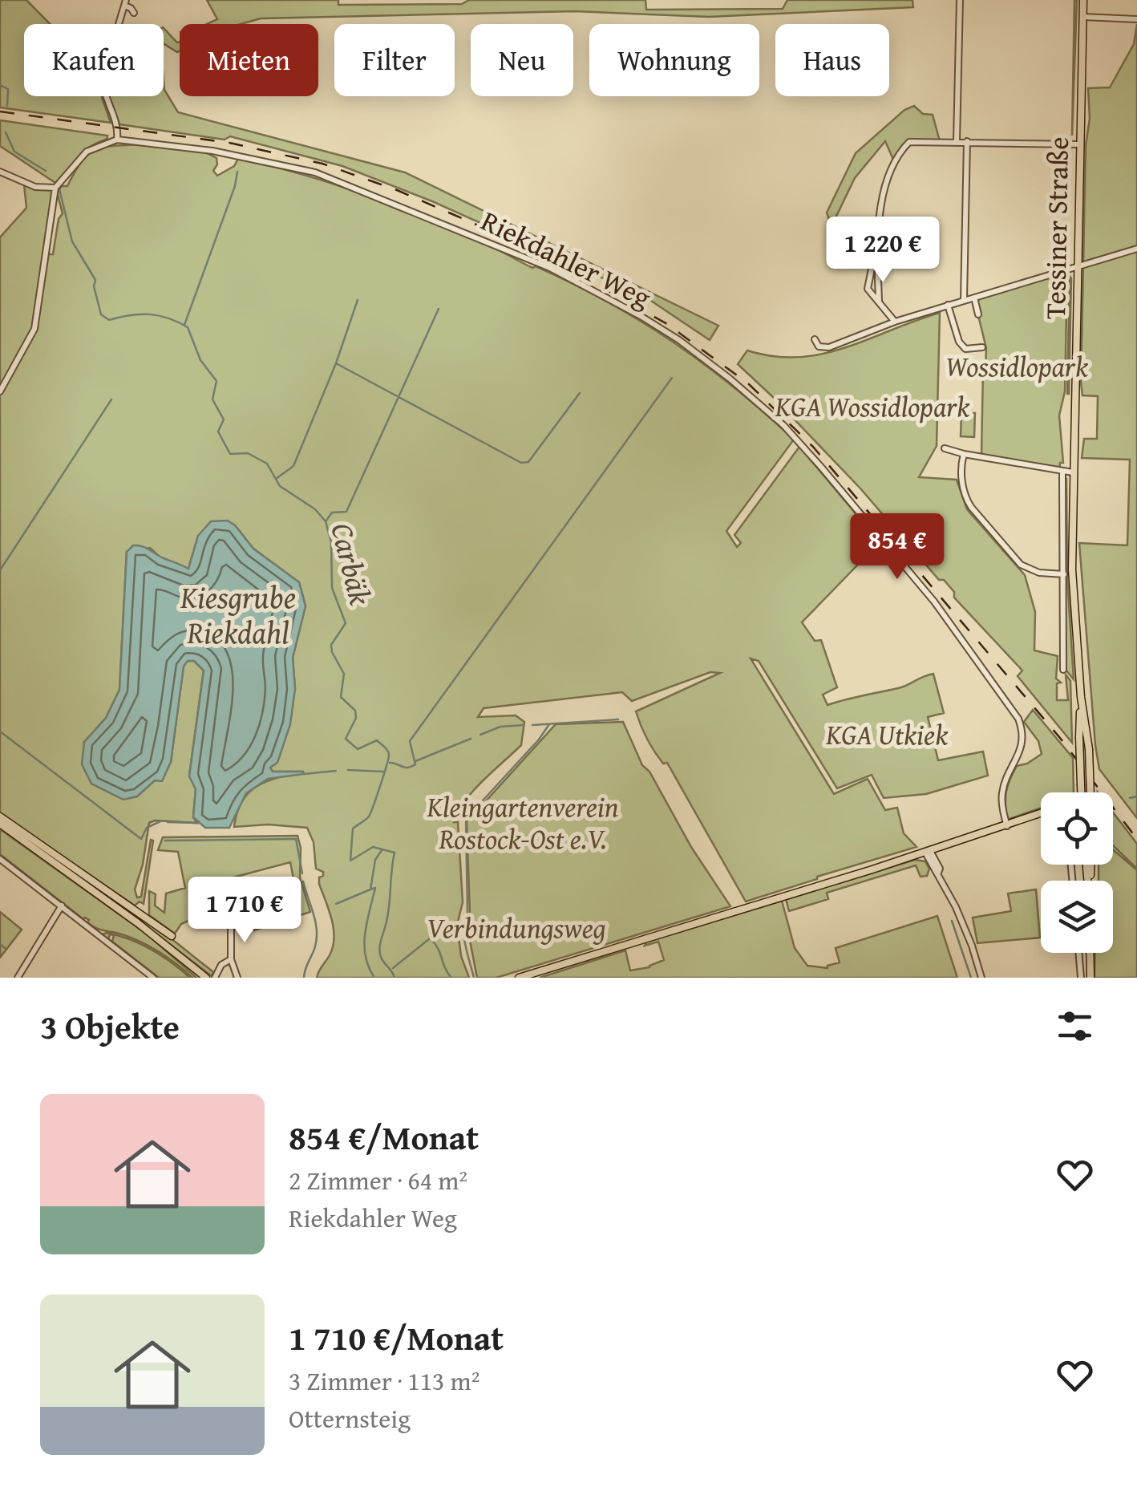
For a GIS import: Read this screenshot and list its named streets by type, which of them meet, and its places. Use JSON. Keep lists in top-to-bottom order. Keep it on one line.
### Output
{"streets":{"main road":["Tessiner Straße"],"street":["Riekdahler Weg"]},"water":["Carbäk","Kiesgrube Riekdahl"],"parks":["Wossidlopark","KGA Wossidlopark","KGA Utkiek","Kleingartenverein Rostock-Ost e.V.","Verbindungsweg"],"page":{"chip":["Kaufen","Mieten","Filter","Neu","Wohnung","Haus"],"price":["1 220 €","854 €","1 710 €"],"heading":"3 Objekte","list":[{"name":"854 €/Monat","note":"2 Zimmer · 64 m² · Riekdahler Weg"},{"name":"1 710 €/Monat","note":"3 Zimmer · 113 m² · Otternsteig"}]}}
